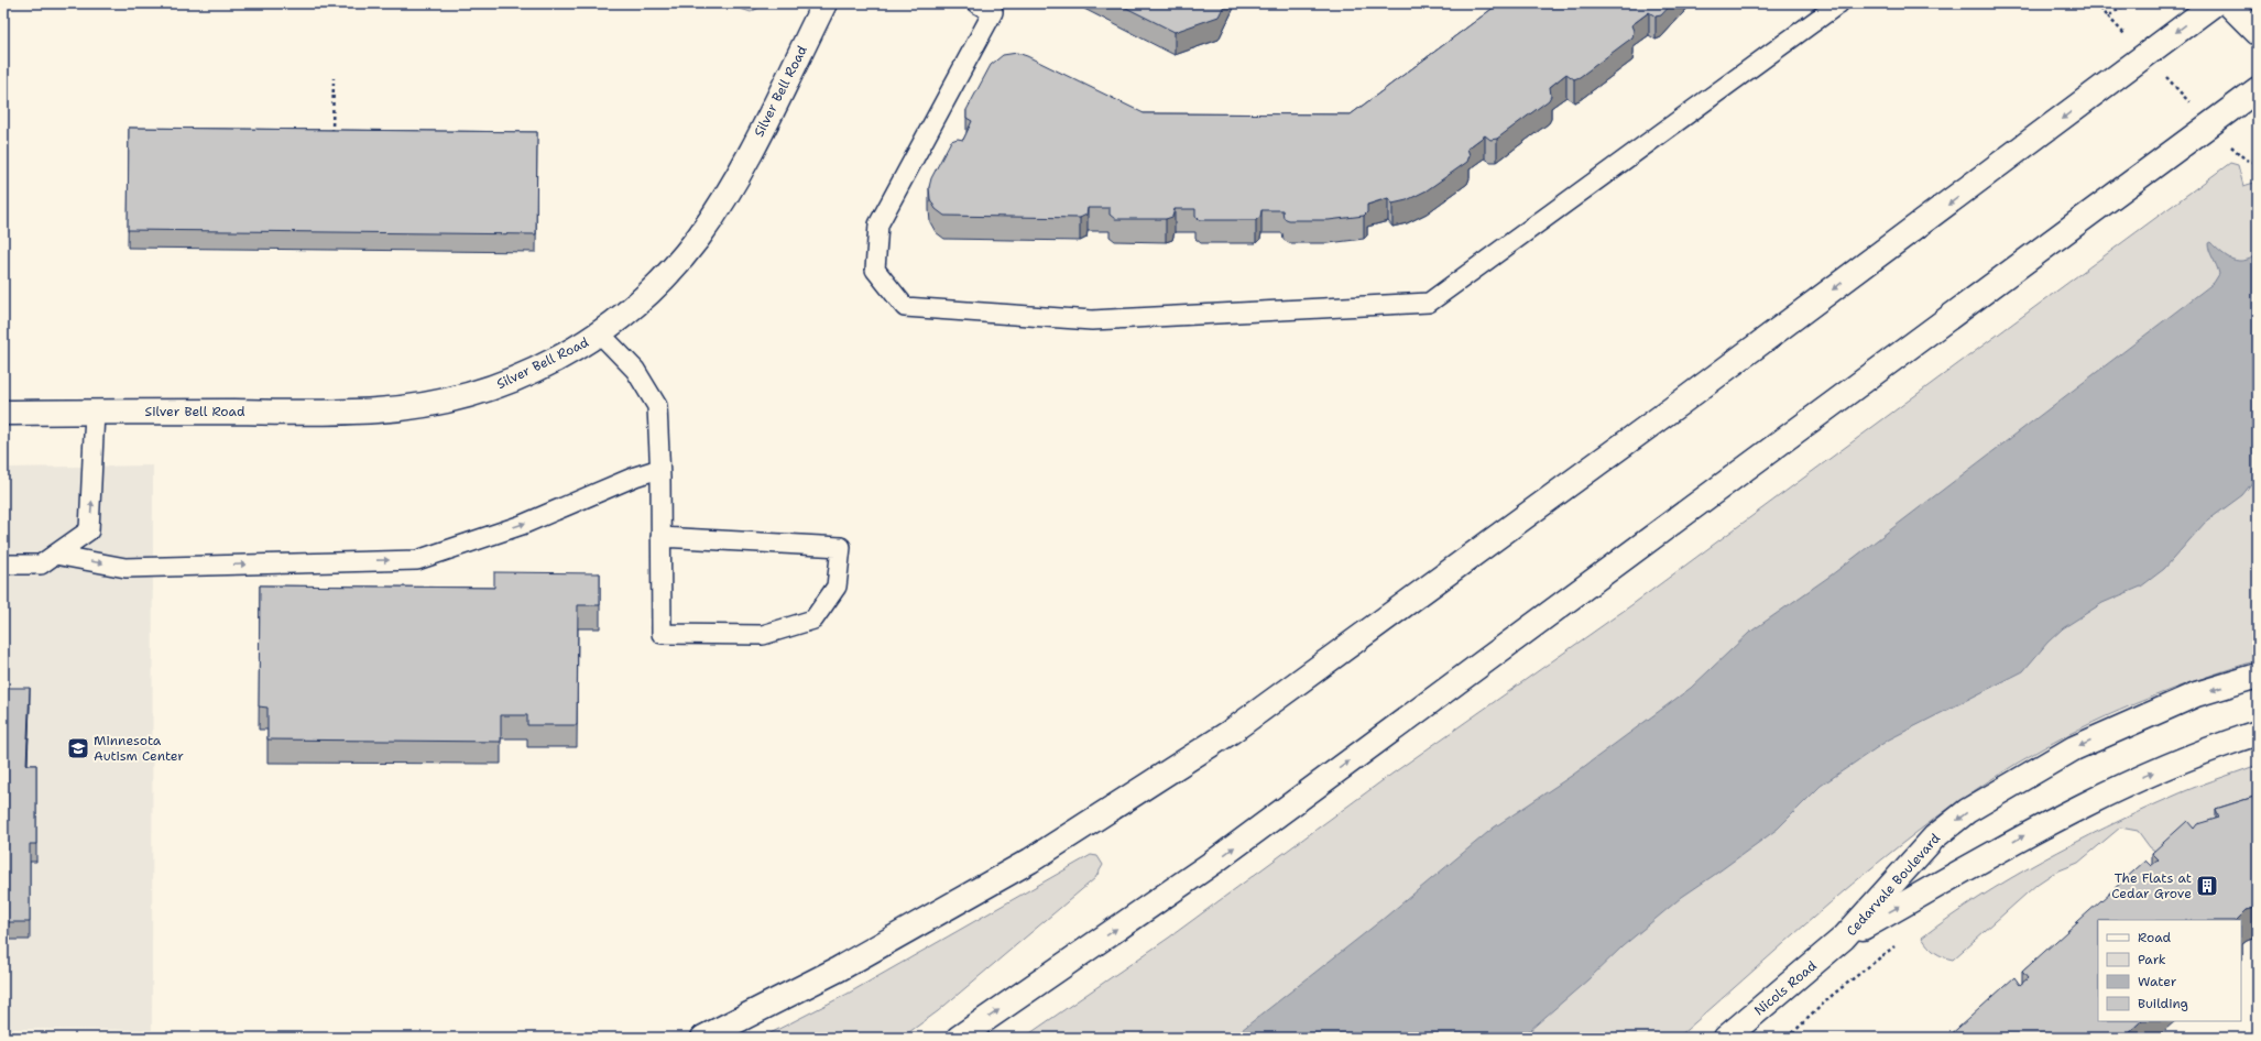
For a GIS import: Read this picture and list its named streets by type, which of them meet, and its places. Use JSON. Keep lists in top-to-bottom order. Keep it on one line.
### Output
{"streets":{"main road":["Silver Bell Road","Cedarvale Boulevard","Nicols Road"]},"crossings":[["Cedarvale Boulevard","Nicols Road"]],"places":{"school or university":["Minnesota Autism Center"],"building":["The Flats at Cedar Grove"]},"legend":["Road","Park","Water","Building"]}
